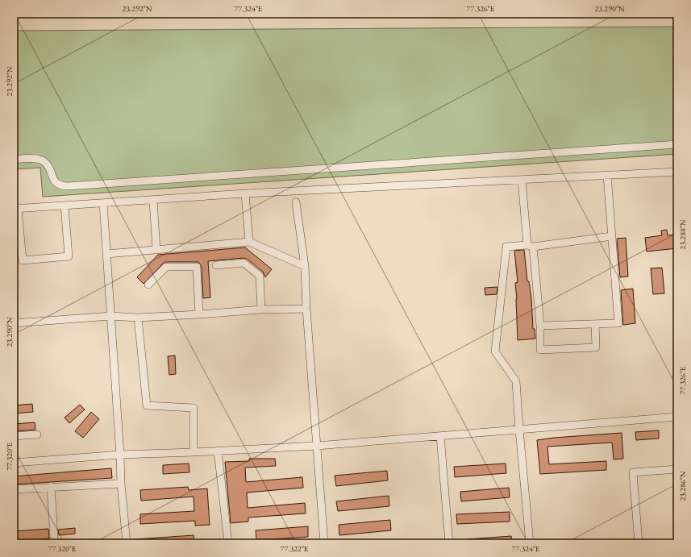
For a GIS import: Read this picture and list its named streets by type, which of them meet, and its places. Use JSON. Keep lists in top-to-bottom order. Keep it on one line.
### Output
{"coordinates":["23.292°N","77.324°E","77.326°E","23.290°N","23.288°N","77.320°E","23.286°N","77.322°E"]}
